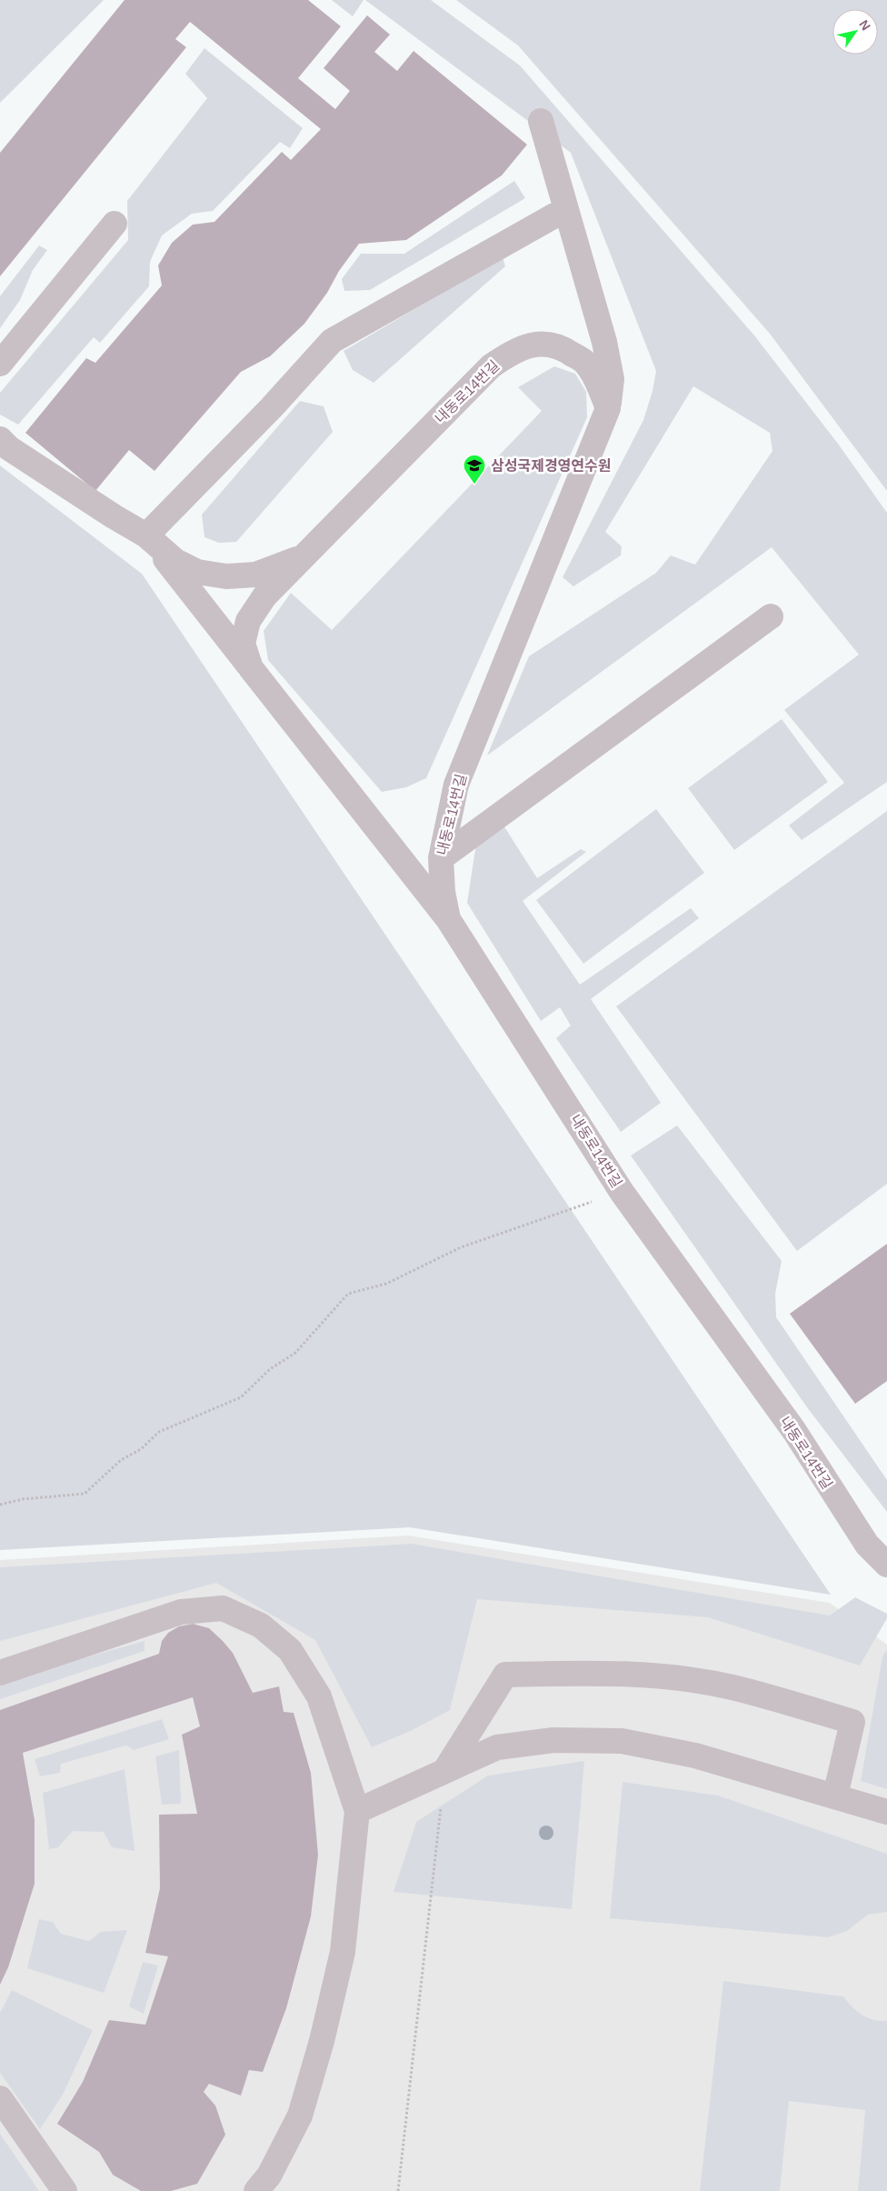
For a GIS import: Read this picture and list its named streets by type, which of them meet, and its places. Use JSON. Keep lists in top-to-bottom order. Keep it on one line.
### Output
{"streets":{"street":["내동로14번길"]},"places":{"school or university":["삼성국제경영연수원"]},"north":"top right"}
